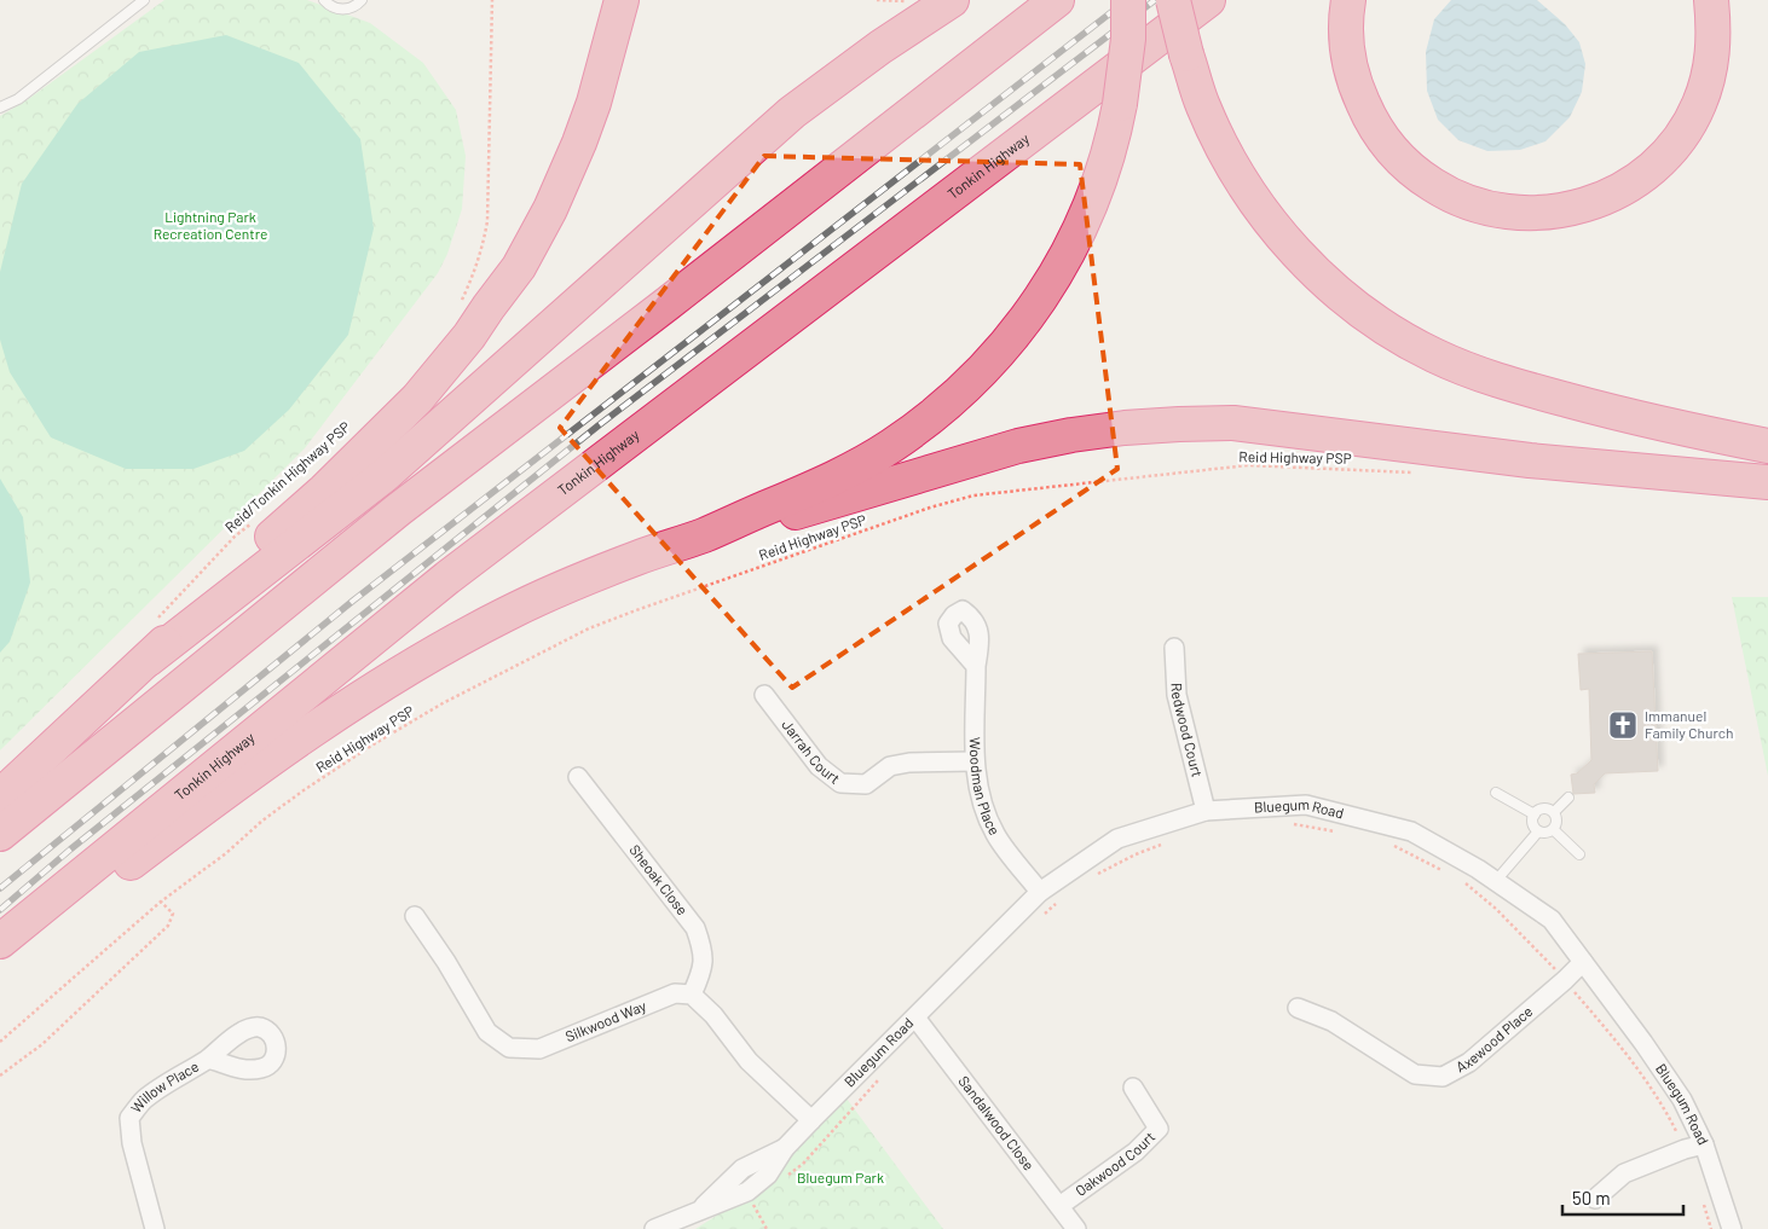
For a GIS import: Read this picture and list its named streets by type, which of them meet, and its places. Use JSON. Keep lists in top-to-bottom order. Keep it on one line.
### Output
{"streets":{"highway":["Tonkin Highway"],"street":["Redwood Court","Jarrah Court","Woodman Place","Bluegum Road","Sheoak Close","Silkwood Way","Axewood Place","Willow Place","Sandalwood Close","Oakwood Court"],"path":["Reid Highway PSP","Reid/Tonkin Highway PSP"]},"crossings":[["Redwood Court","Bluegum Road"],["Jarrah Court","Woodman Place"],["Woodman Place","Bluegum Road"],["Bluegum Road","Axewood Place"],["Bluegum Road","Sandalwood Close"],["Sheoak Close","Silkwood Way"],["Sandalwood Close","Oakwood Court"]],"parks":["Lightning Park Recreation Centre","Bluegum Park"],"places":{"church":["Immanuel Family Church"]},"scale_bar":"50 m"}
